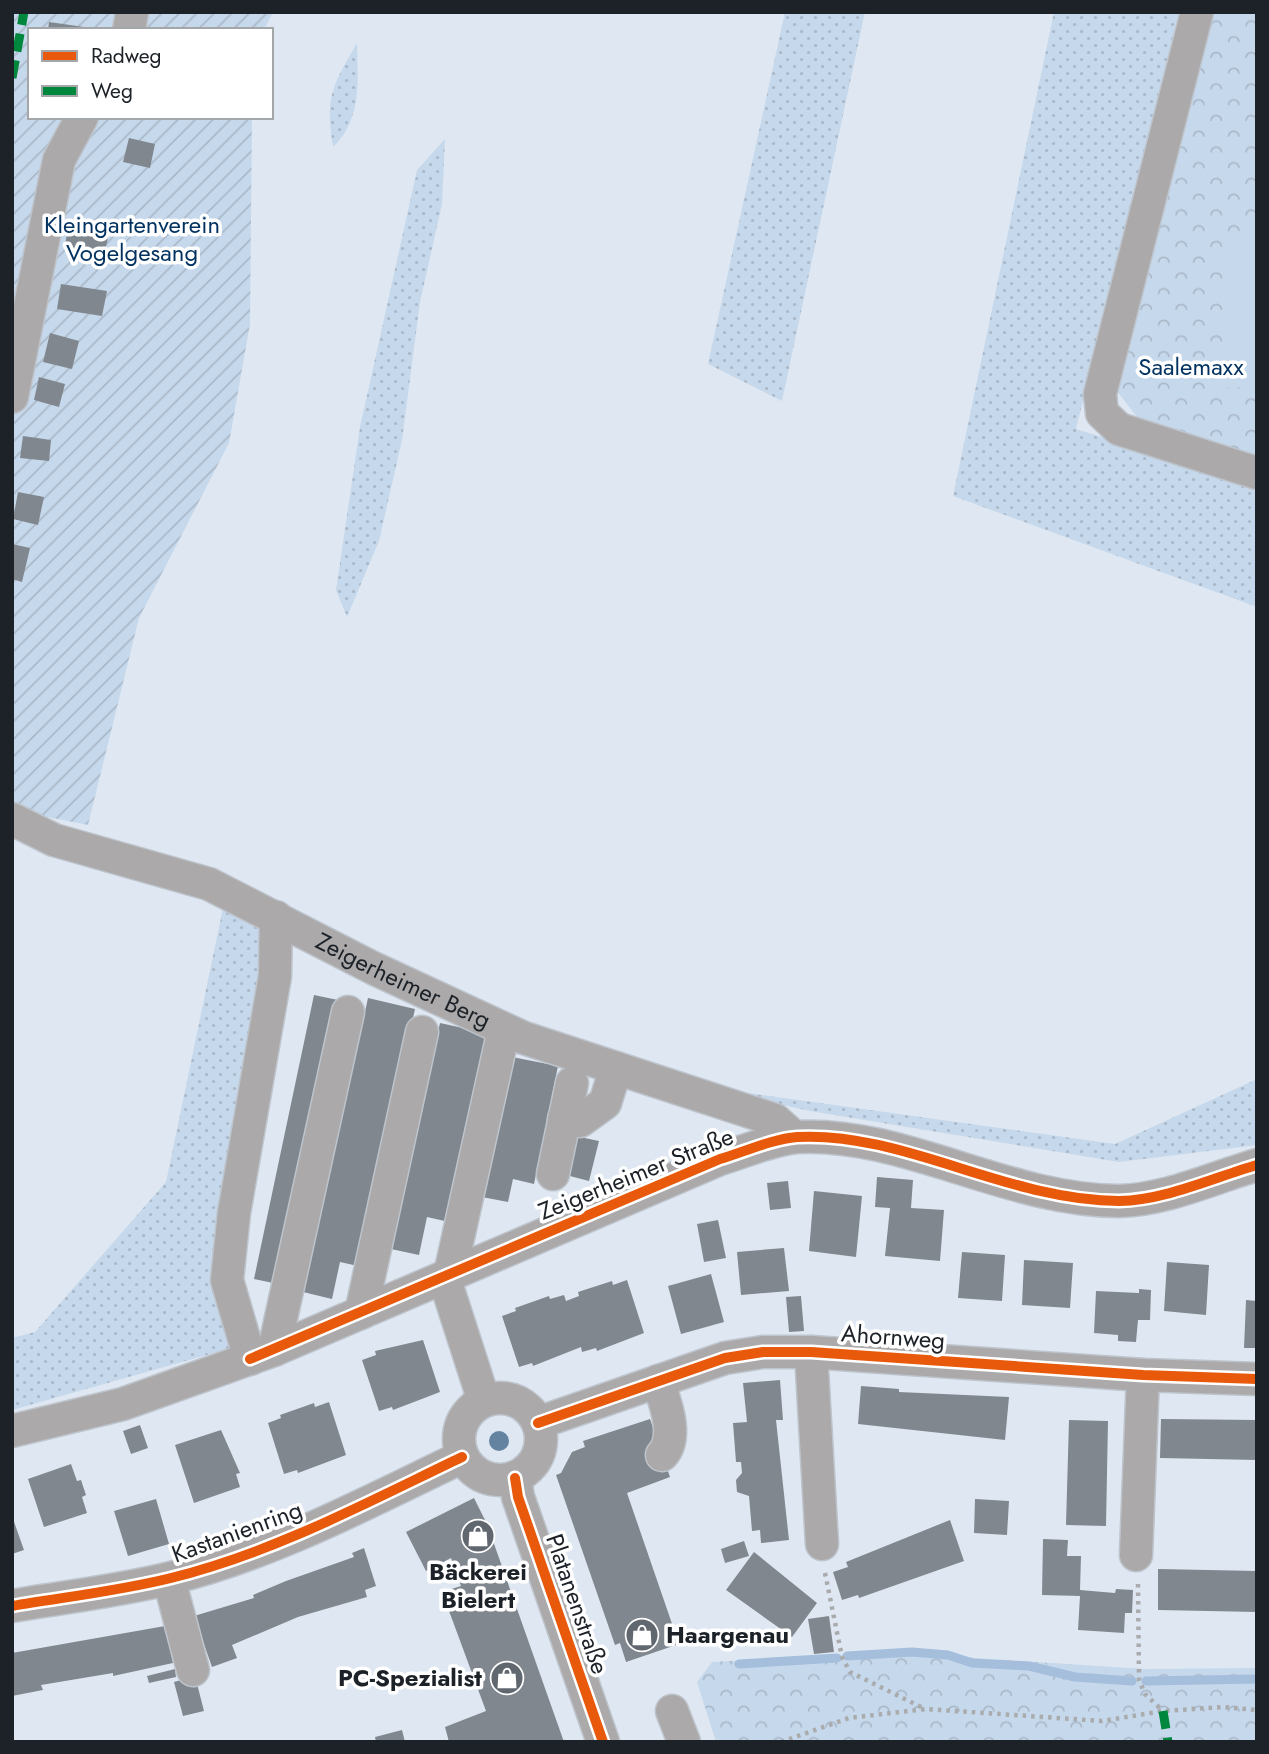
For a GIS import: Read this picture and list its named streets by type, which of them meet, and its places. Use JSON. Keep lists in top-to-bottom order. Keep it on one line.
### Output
{"streets":{"street":["Zeigerheimer Berg","Zeigerheimer Straße","Ahornweg","Kastanienring","Platanenstraße"]},"crossings":[["Zeigerheimer Berg","Zeigerheimer Straße"],["Ahornweg","Kastanienring"],["Ahornweg","Platanenstraße"],["Kastanienring","Platanenstraße"]],"parks":["Kleingartenverein Vogelgesang","Saalemaxx"],"places":{"shop":["Bäckerei Bielert","Haargenau","PC-Spezialist"]},"legend":["Radweg","Weg"]}
